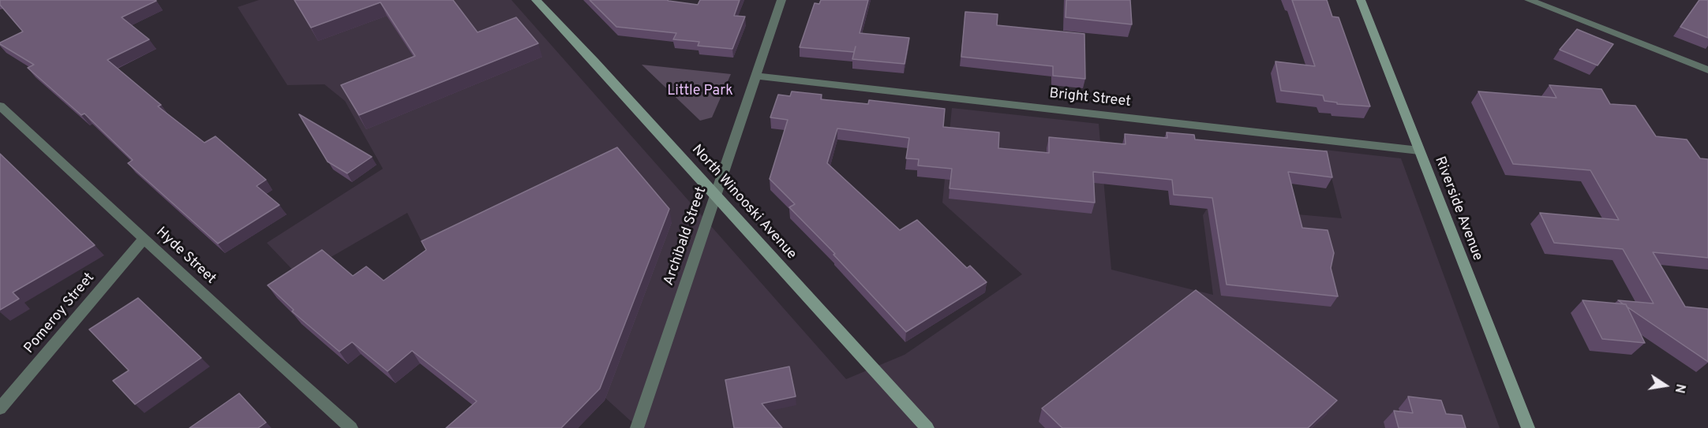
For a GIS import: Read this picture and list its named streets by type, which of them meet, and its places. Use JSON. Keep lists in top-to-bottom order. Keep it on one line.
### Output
{"streets":{"main road":["North Winooski Avenue","Riverside Avenue"],"street":["Bright Street","Archibald Street","Hyde Street","Pomeroy Street"]},"crossings":[["Bright Street","Riverside Avenue"],["Bright Street","Archibald Street"],["North Winooski Avenue","Archibald Street"],["Hyde Street","Pomeroy Street"]],"parks":["Little Park"],"north":"right"}
